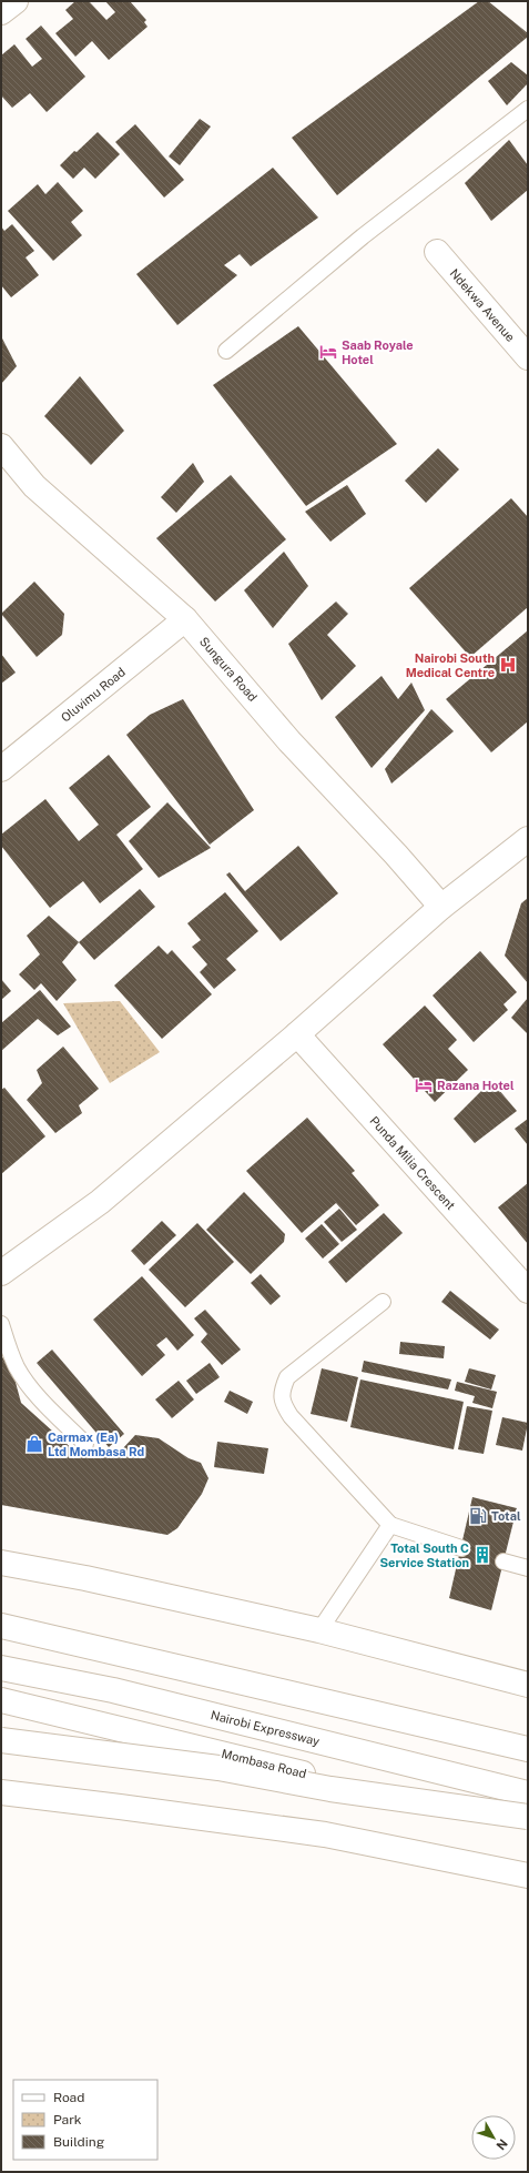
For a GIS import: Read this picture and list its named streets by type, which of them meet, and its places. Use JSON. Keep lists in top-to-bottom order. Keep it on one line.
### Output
{"streets":{"main road":["Ndekwa Avenue","Sungura Road","Oluvimu Road","Punda Milia Crescent","Nairobi Expressway","Mombasa Road"]},"crossings":[["Sungura Road","Oluvimu Road"]],"places":{"hotel":["Saab Royale Hotel","Razana Hotel"],"hospital":["Nairobi South Medical Centre"],"shop":["Carmax (Ea) Ltd Mombasa Rd"],"fuel station":["Total"],"building":["Total South C Service Station"]},"legend":["Road","Park","Building"],"north":"bottom right"}
